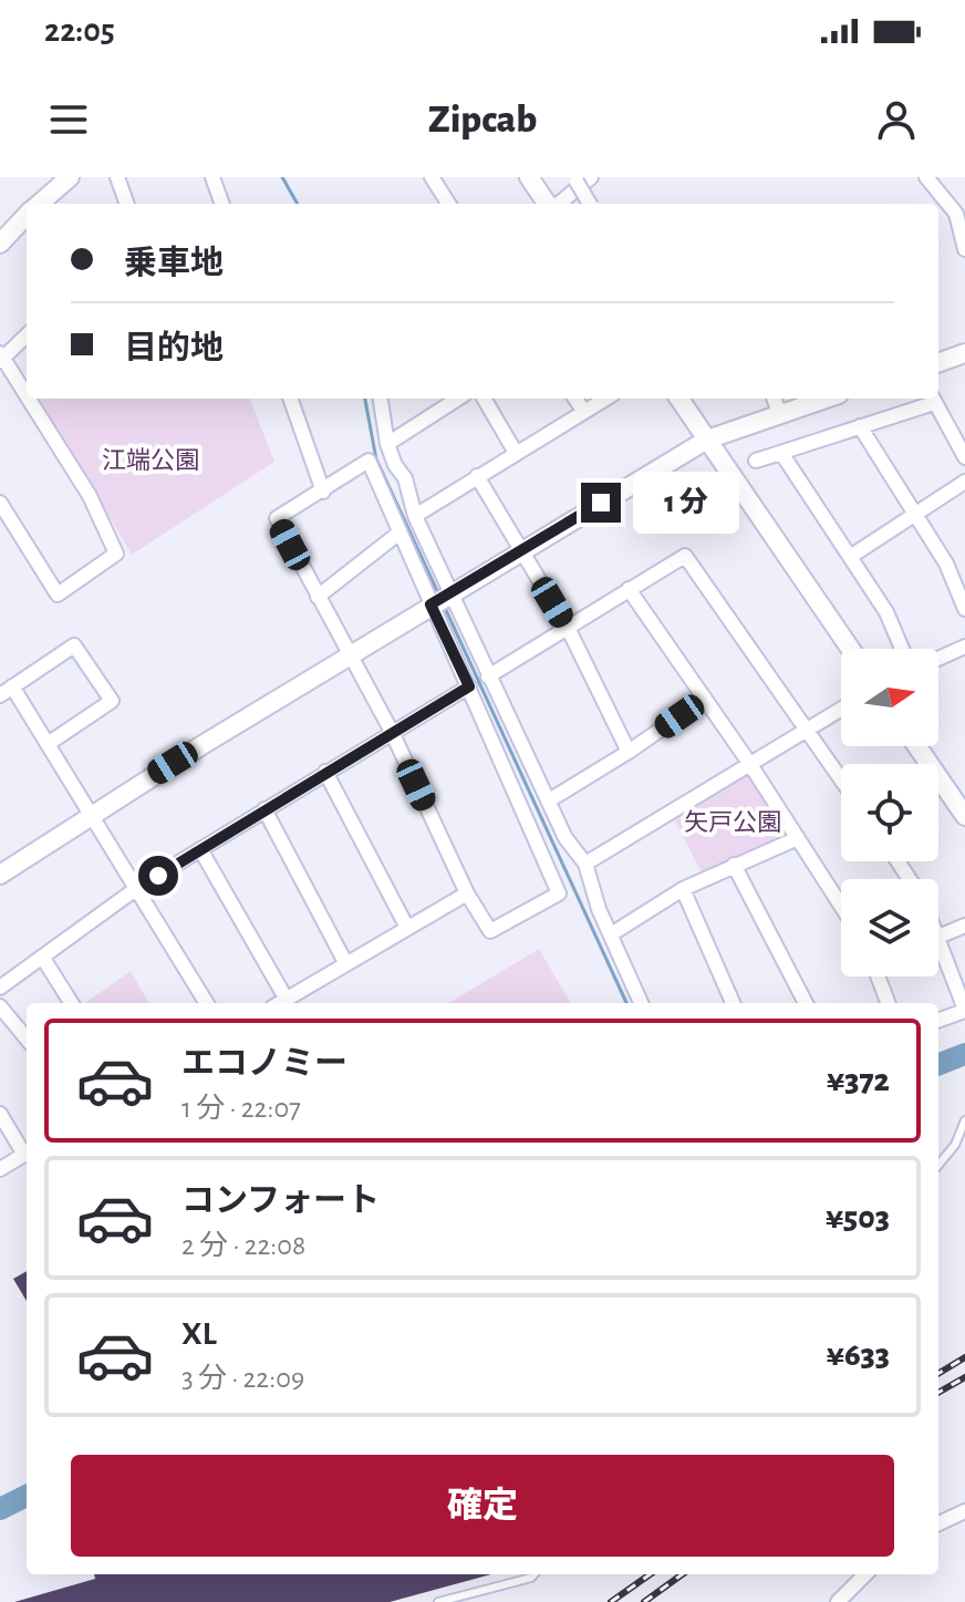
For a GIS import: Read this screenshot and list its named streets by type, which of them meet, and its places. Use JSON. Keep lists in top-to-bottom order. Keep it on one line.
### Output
{"parks":["江端公園","矢戸公園"],"north":"right","page":{"status":"22:05","header":"Zipcab","banner":["乗車地","目的地"],"bubble":"1 分","list":[{"name":"エコノミー","note":"1 分 · 22:07","value":"¥372"},{"name":"コンフォート","note":"2 分 · 22:08","value":"¥503"},{"name":"XL","note":"3 分 · 22:09","value":"¥633"}],"buttons":"確定"}}
